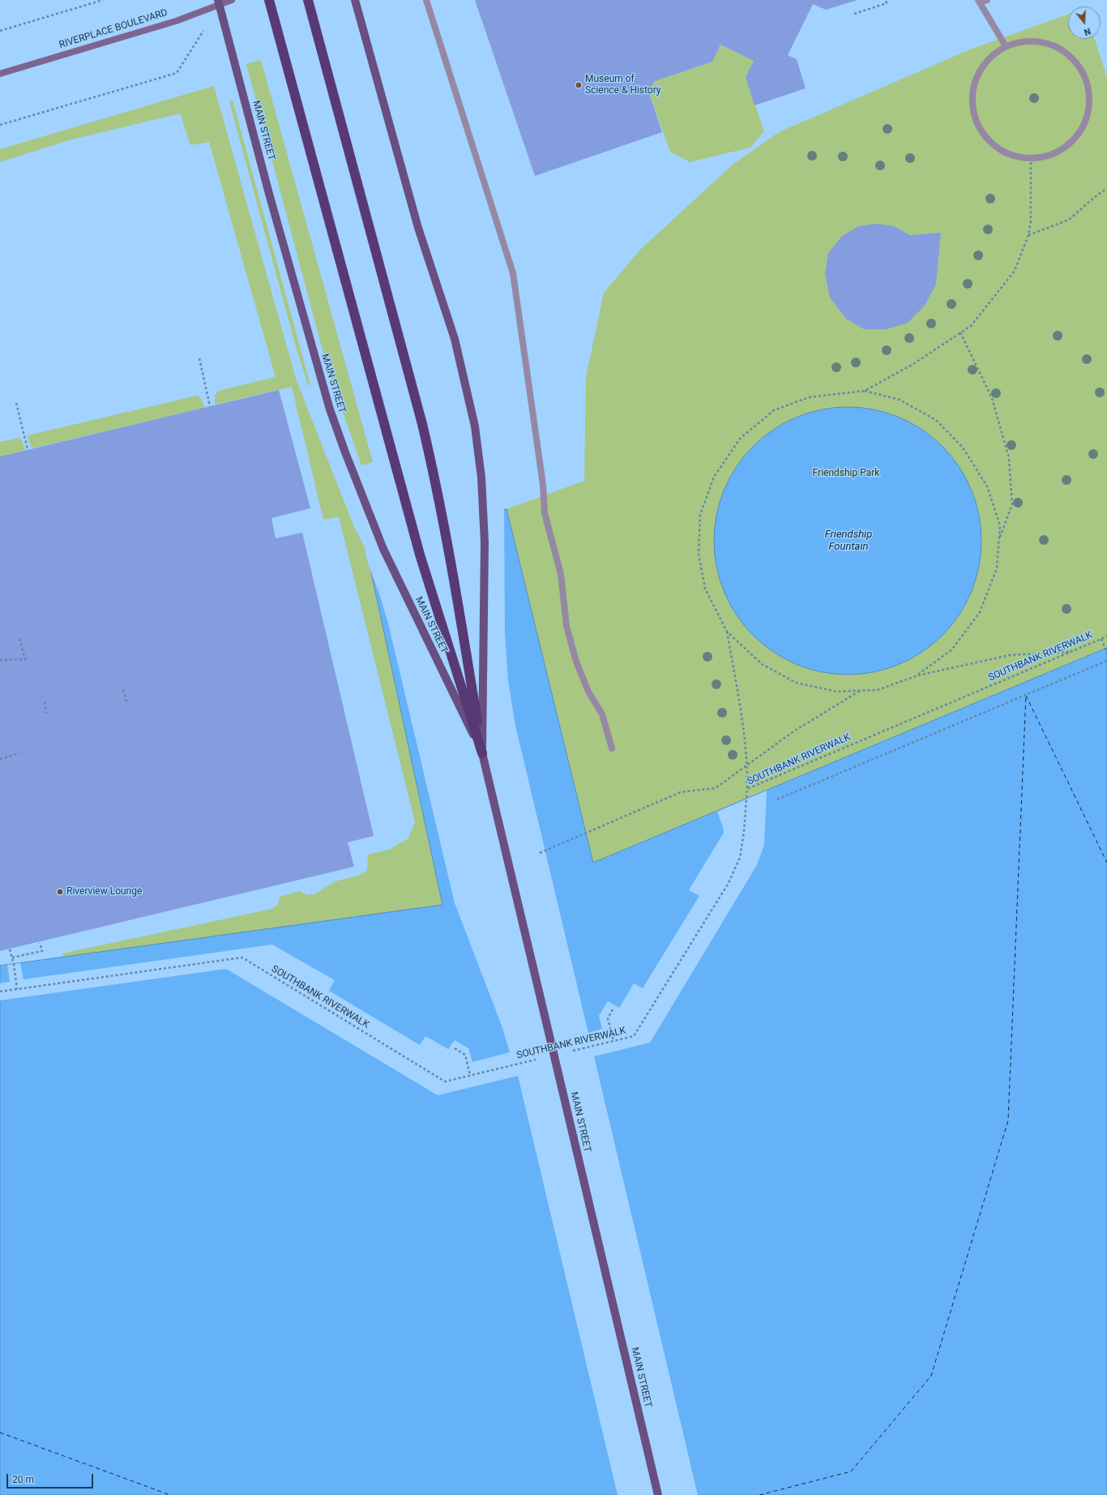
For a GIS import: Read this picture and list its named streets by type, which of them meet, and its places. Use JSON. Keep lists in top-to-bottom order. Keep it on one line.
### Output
{"streets":{"main road":["RIVERPLACE BOULEVARD","MAIN STREET"],"path":["SOUTHBANK RIVERWALK"]},"crossings":[["RIVERPLACE BOULEVARD","MAIN STREET"]],"water":["Friendship Fountain"],"parks":["Friendship Park"],"places":["Museum of Science & History","Riverview Lounge"],"scale_bar":"20 m","north":"bottom"}
